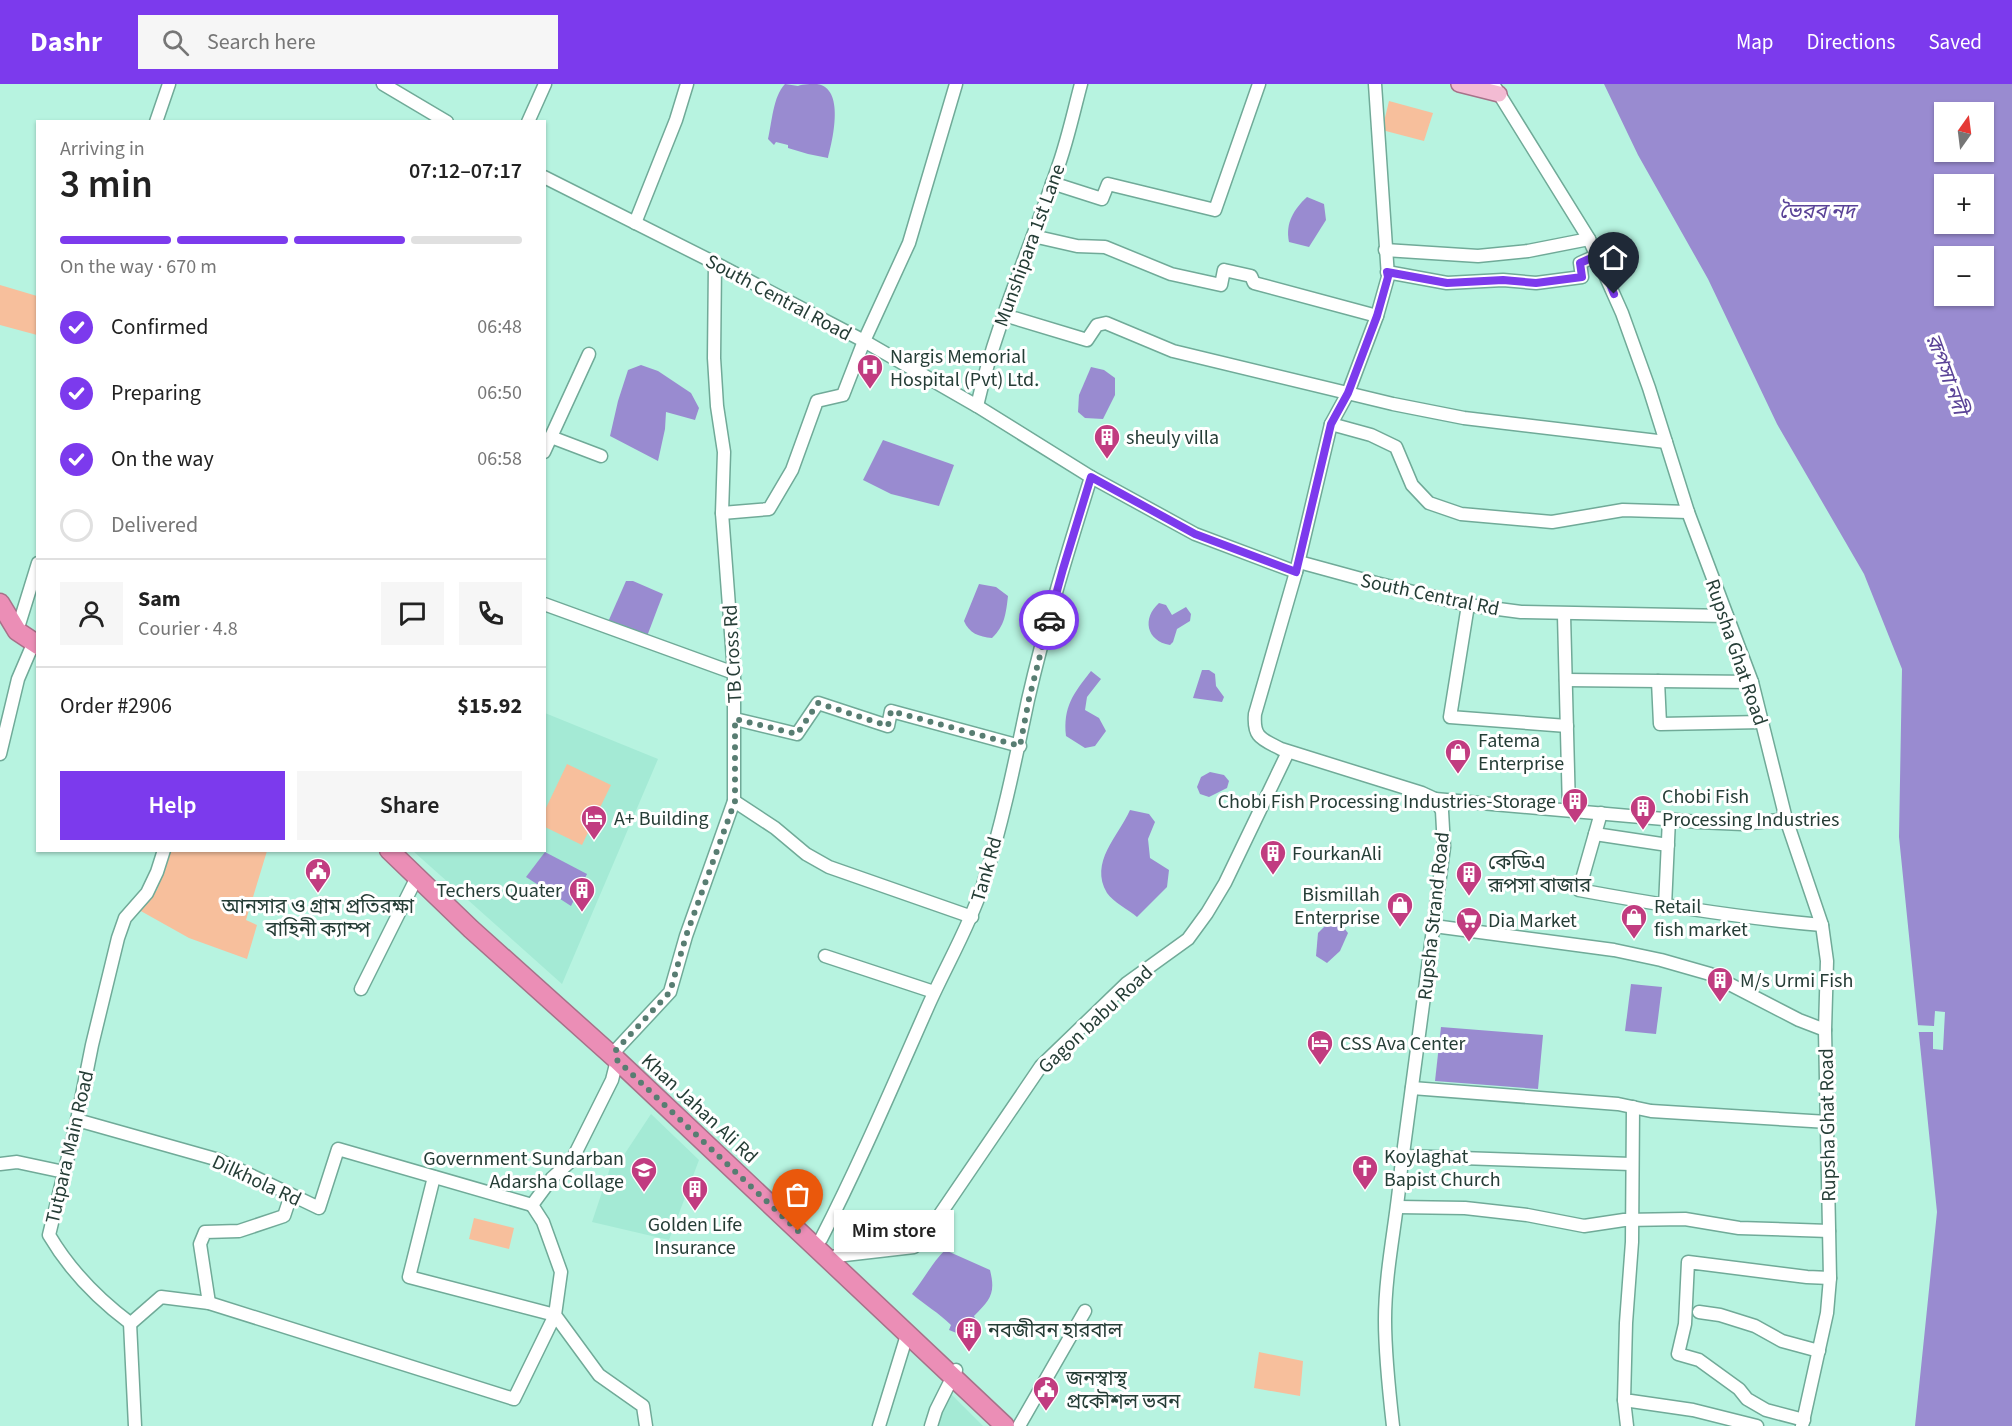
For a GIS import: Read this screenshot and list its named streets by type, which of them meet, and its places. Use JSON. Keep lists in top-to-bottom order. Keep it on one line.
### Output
{"streets":{"highway":["Khan Jahan Ali Rd"],"street":["Munshipara 1st Lane","South Central Road","South Central Rd","Rupsha Ghat Road","TB Cross Rd","Tank Rd","Rupsha Strand Road","Gagon babu Road","Tutpara Main Road","Dilkhola Rd"]},"crossings":[["Munshipara 1st Lane","South Central Road"],["South Central Road","South Central Rd"],["South Central Road","TB Cross Rd"],["South Central Road","Tank Rd"],["South Central Rd","Rupsha Ghat Road"],["TB Cross Rd","Khan Jahan Ali Rd"],["Tank Rd","Khan Jahan Ali Rd"],["Gagon babu Road","Khan Jahan Ali Rd"],["Tutpara Main Road","Dilkhola Rd"]],"water":["ভৈরব নদ","রূপসা নদী"],"places":{"hospital":["Nargis Memorial Hospital (Pvt) Ltd."],"building":["sheuly villa","Chobi Fish Processing Industries-Storage","Chobi Fish Processing Industries","FourkanAli","কেডিএ রূপসা বাজার","Techers Quater","M/s Urmi Fish","Golden Life Insurance","নবজীবন হারবাল"],"shop":["Fatema Enterprise","Bismillah Enterprise","Retail fish market"],"hotel":["A+ Building","CSS Ava Center"],"public building":["আনসার ও গ্রাম প্রতিরক্ষা বাহিনী ক্যাম্প","জনস্বাস্থ প্রকৌশল ভবন"],"supermarket":["Dia Market"],"church":["Koylaghat Bapist Church"],"school or university":["Government Sundarban Adarsha Collage"],"other":["Mim store"]},"north":"top","page":{"header":"Dashr","search":"Search here","nav":["Map","Directions","Saved"],"map_buttons":["+","−"],"heading":["3 min","Arriving in","07:12–07:17"],"panel":["Sam","Courier · 4.8","Order #2906","$15.92"],"bar":"On the way · 670 m","list":[["Confirmed","06:48"],["Preparing","06:50"],["On the way","06:58"],"Delivered"],"buttons":["Help","Share"],"bubble":"Mim store"}}
